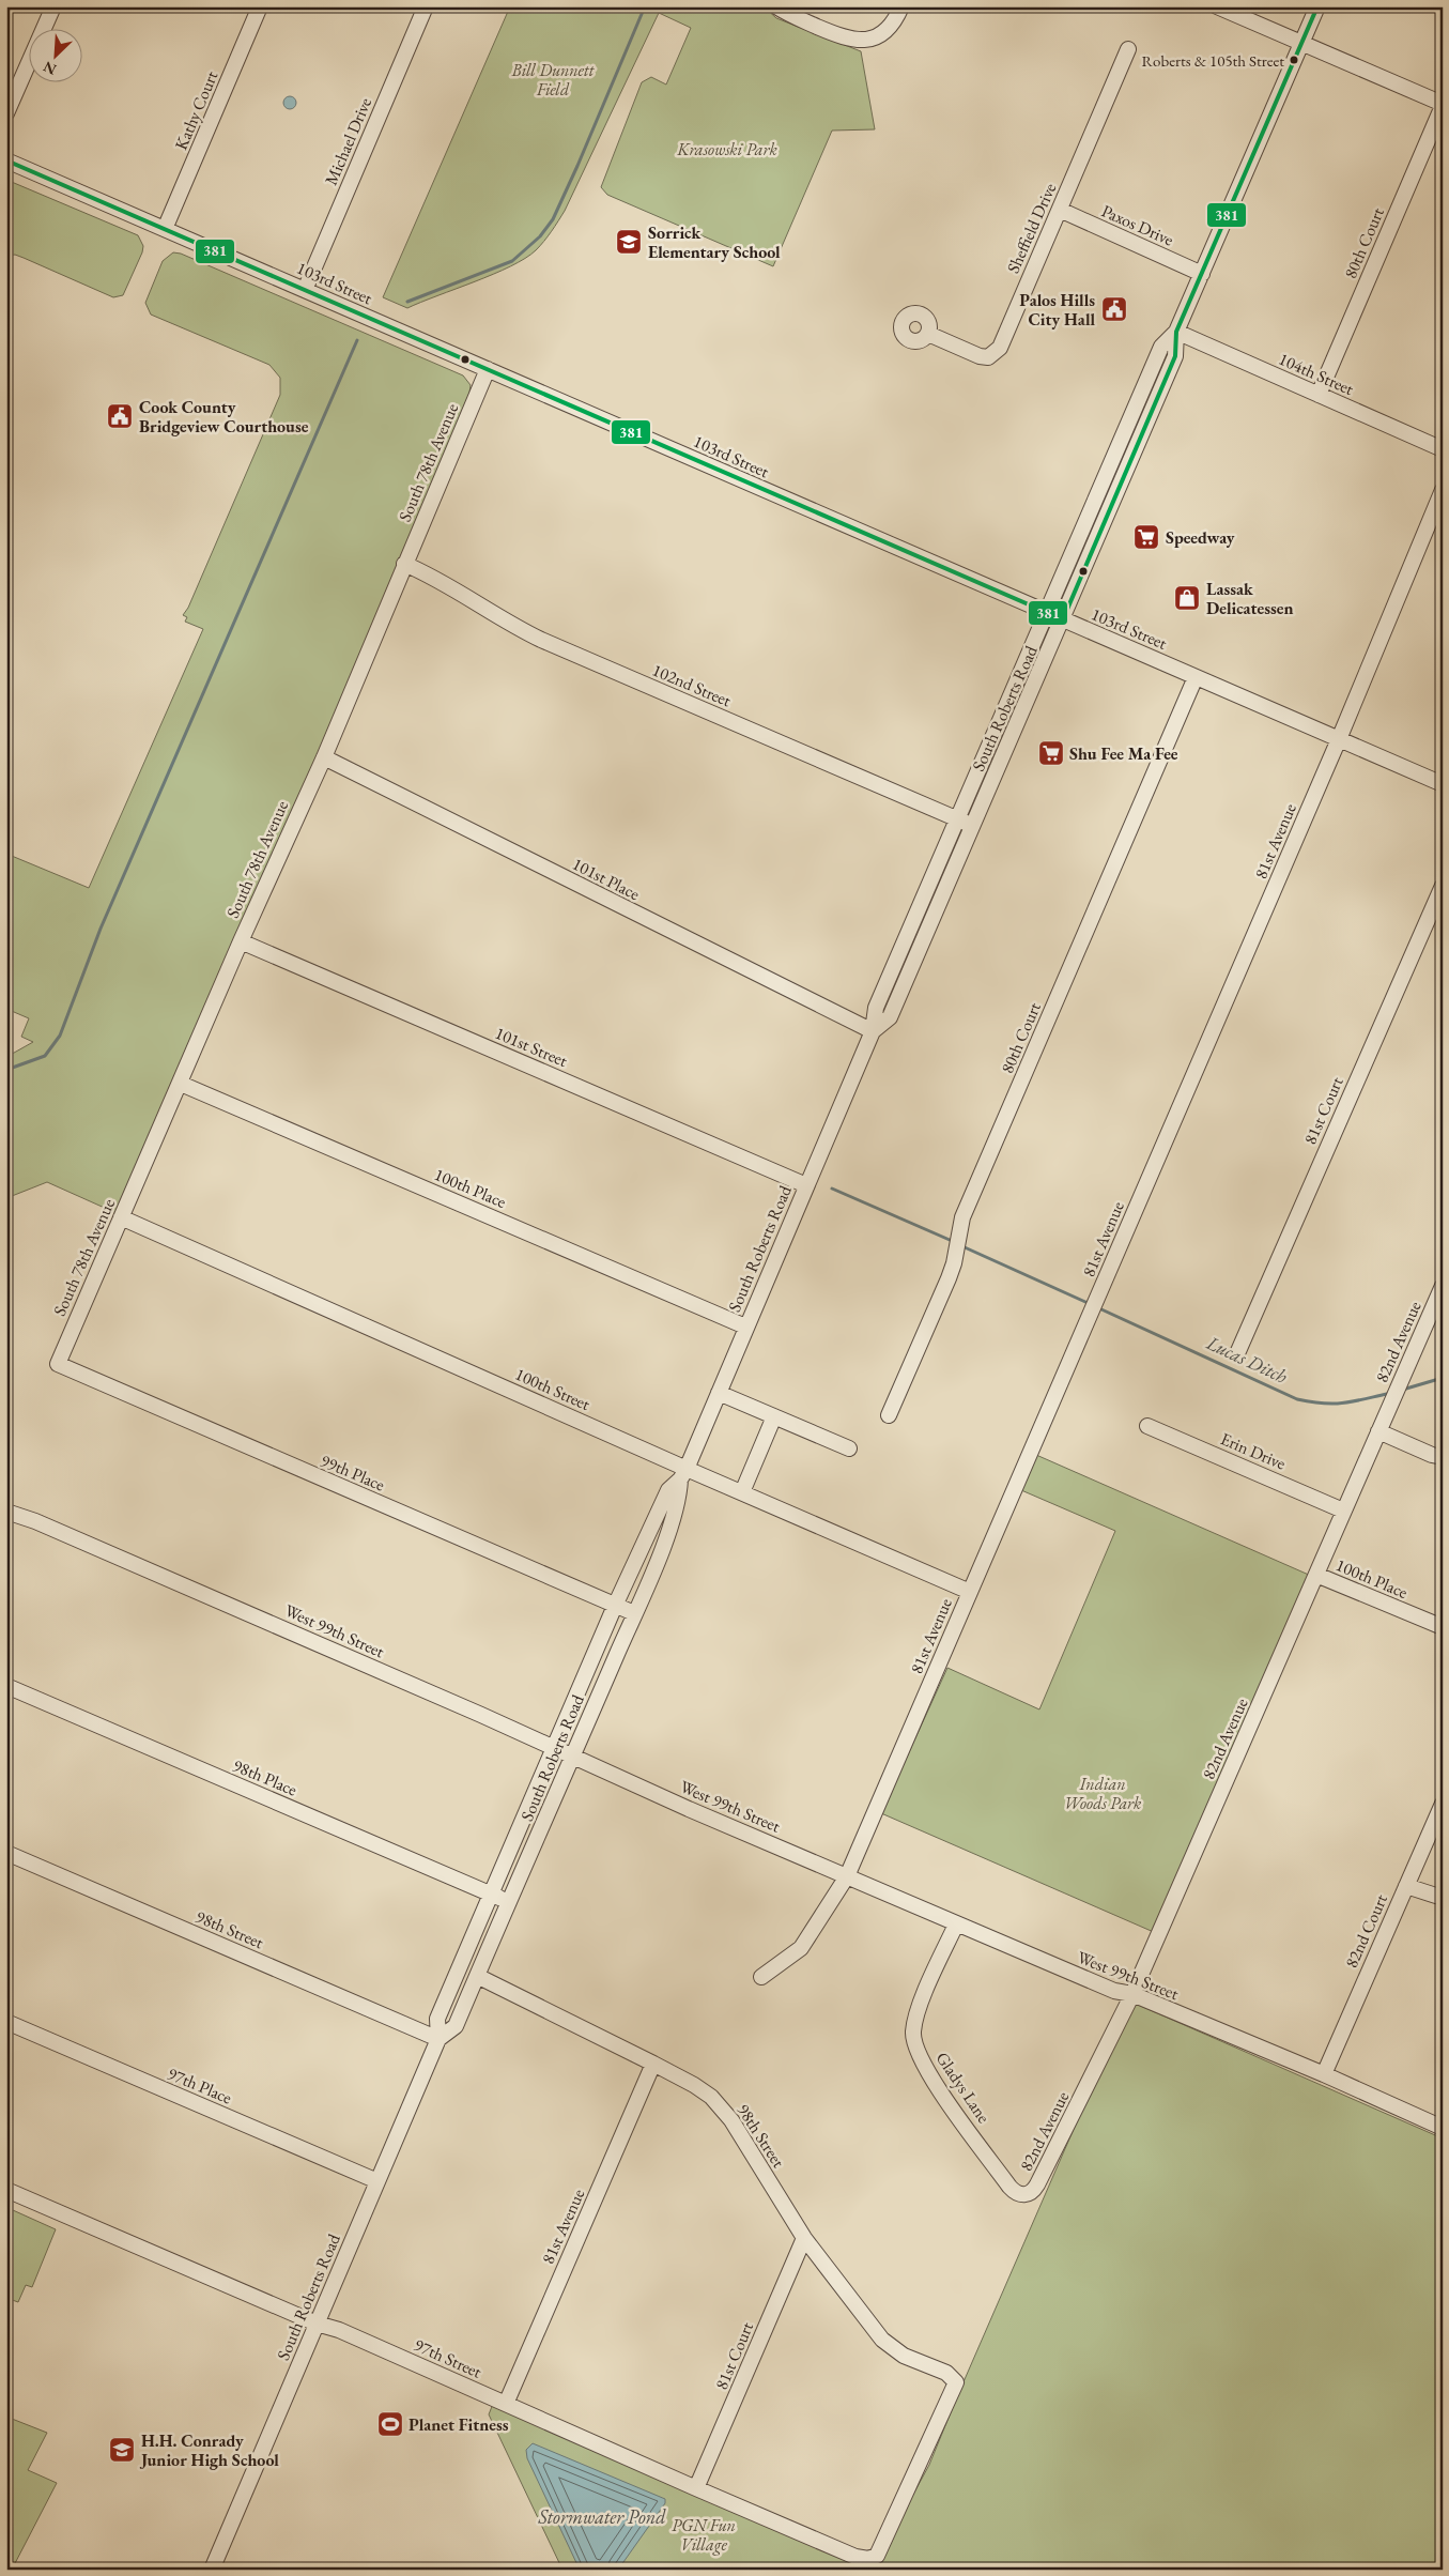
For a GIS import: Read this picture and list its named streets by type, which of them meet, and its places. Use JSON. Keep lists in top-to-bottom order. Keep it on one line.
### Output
{"streets":{"street":["Kathy Court","Michael Drive","Paxos Drive","Sheffield Drive","80th Court","103rd Street","104th Street","South 78th Avenue","102nd Street","South Roberts Road","81st Avenue","101st Place","101st Street","81st Court","100th Place","82nd Avenue","100th Street","Erin Drive","99th Place","West 99th Street","98th Place","98th Street","82nd Court","97th Place","Gladys Lane","97th Street"]},"crossings":[["Kathy Court","103rd Street"],["Michael Drive","103rd Street"],["Paxos Drive","Sheffield Drive"],["Paxos Drive","South Roberts Road"],["80th Court","103rd Street"],["80th Court","104th Street"],["103rd Street","South 78th Avenue"],["103rd Street","South Roberts Road"],["103rd Street","81st Avenue"],["104th Street","South Roberts Road"],["South 78th Avenue","102nd Street"],["South 78th Avenue","101st Place"],["South 78th Avenue","101st Street"],["South 78th Avenue","100th Place"],["South 78th Avenue","100th Street"],["South 78th Avenue","99th Place"],["102nd Street","South Roberts Road"],["South Roberts Road","101st Place"],["South Roberts Road","101st Street"],["South Roberts Road","100th Place"],["South Roberts Road","100th Street"],["South Roberts Road","99th Place"],["South Roberts Road","West 99th Street"],["South Roberts Road","98th Place"],["South Roberts Road","98th Street"],["South Roberts Road","97th Place"],["South Roberts Road","97th Street"],["81st Avenue","100th Street"],["81st Avenue","West 99th Street"],["81st Avenue","98th Street"],["81st Avenue","97th Street"],["81st Court","98th Street"],["81st Court","97th Street"],["100th Place","82nd Avenue"],["82nd Avenue","Erin Drive"],["82nd Avenue","West 99th Street"],["82nd Avenue","Gladys Lane"],["West 99th Street","82nd Court"],["West 99th Street","Gladys Lane"],["98th Street","97th Street"]],"water":["Lucas Ditch","Stormwater Pond"],"parks":["Bill Dunnett Field","Krasowski Park","Indian Woods Park","PGN Fun Village"],"places":{"other":["Roberts & 105th Street"],"school or university":["Sorrick Elementary School","H.H. Conrady Junior High School"],"public building":["Palos Hills City Hall","Cook County Bridgeview Courthouse"],"supermarket":["Speedway","Shu Fee Ma Fee"],"shop":["Lassak Delicatessen"],"sports":["Planet Fitness"]},"lines":["transit line 381"],"north":"bottom left"}
